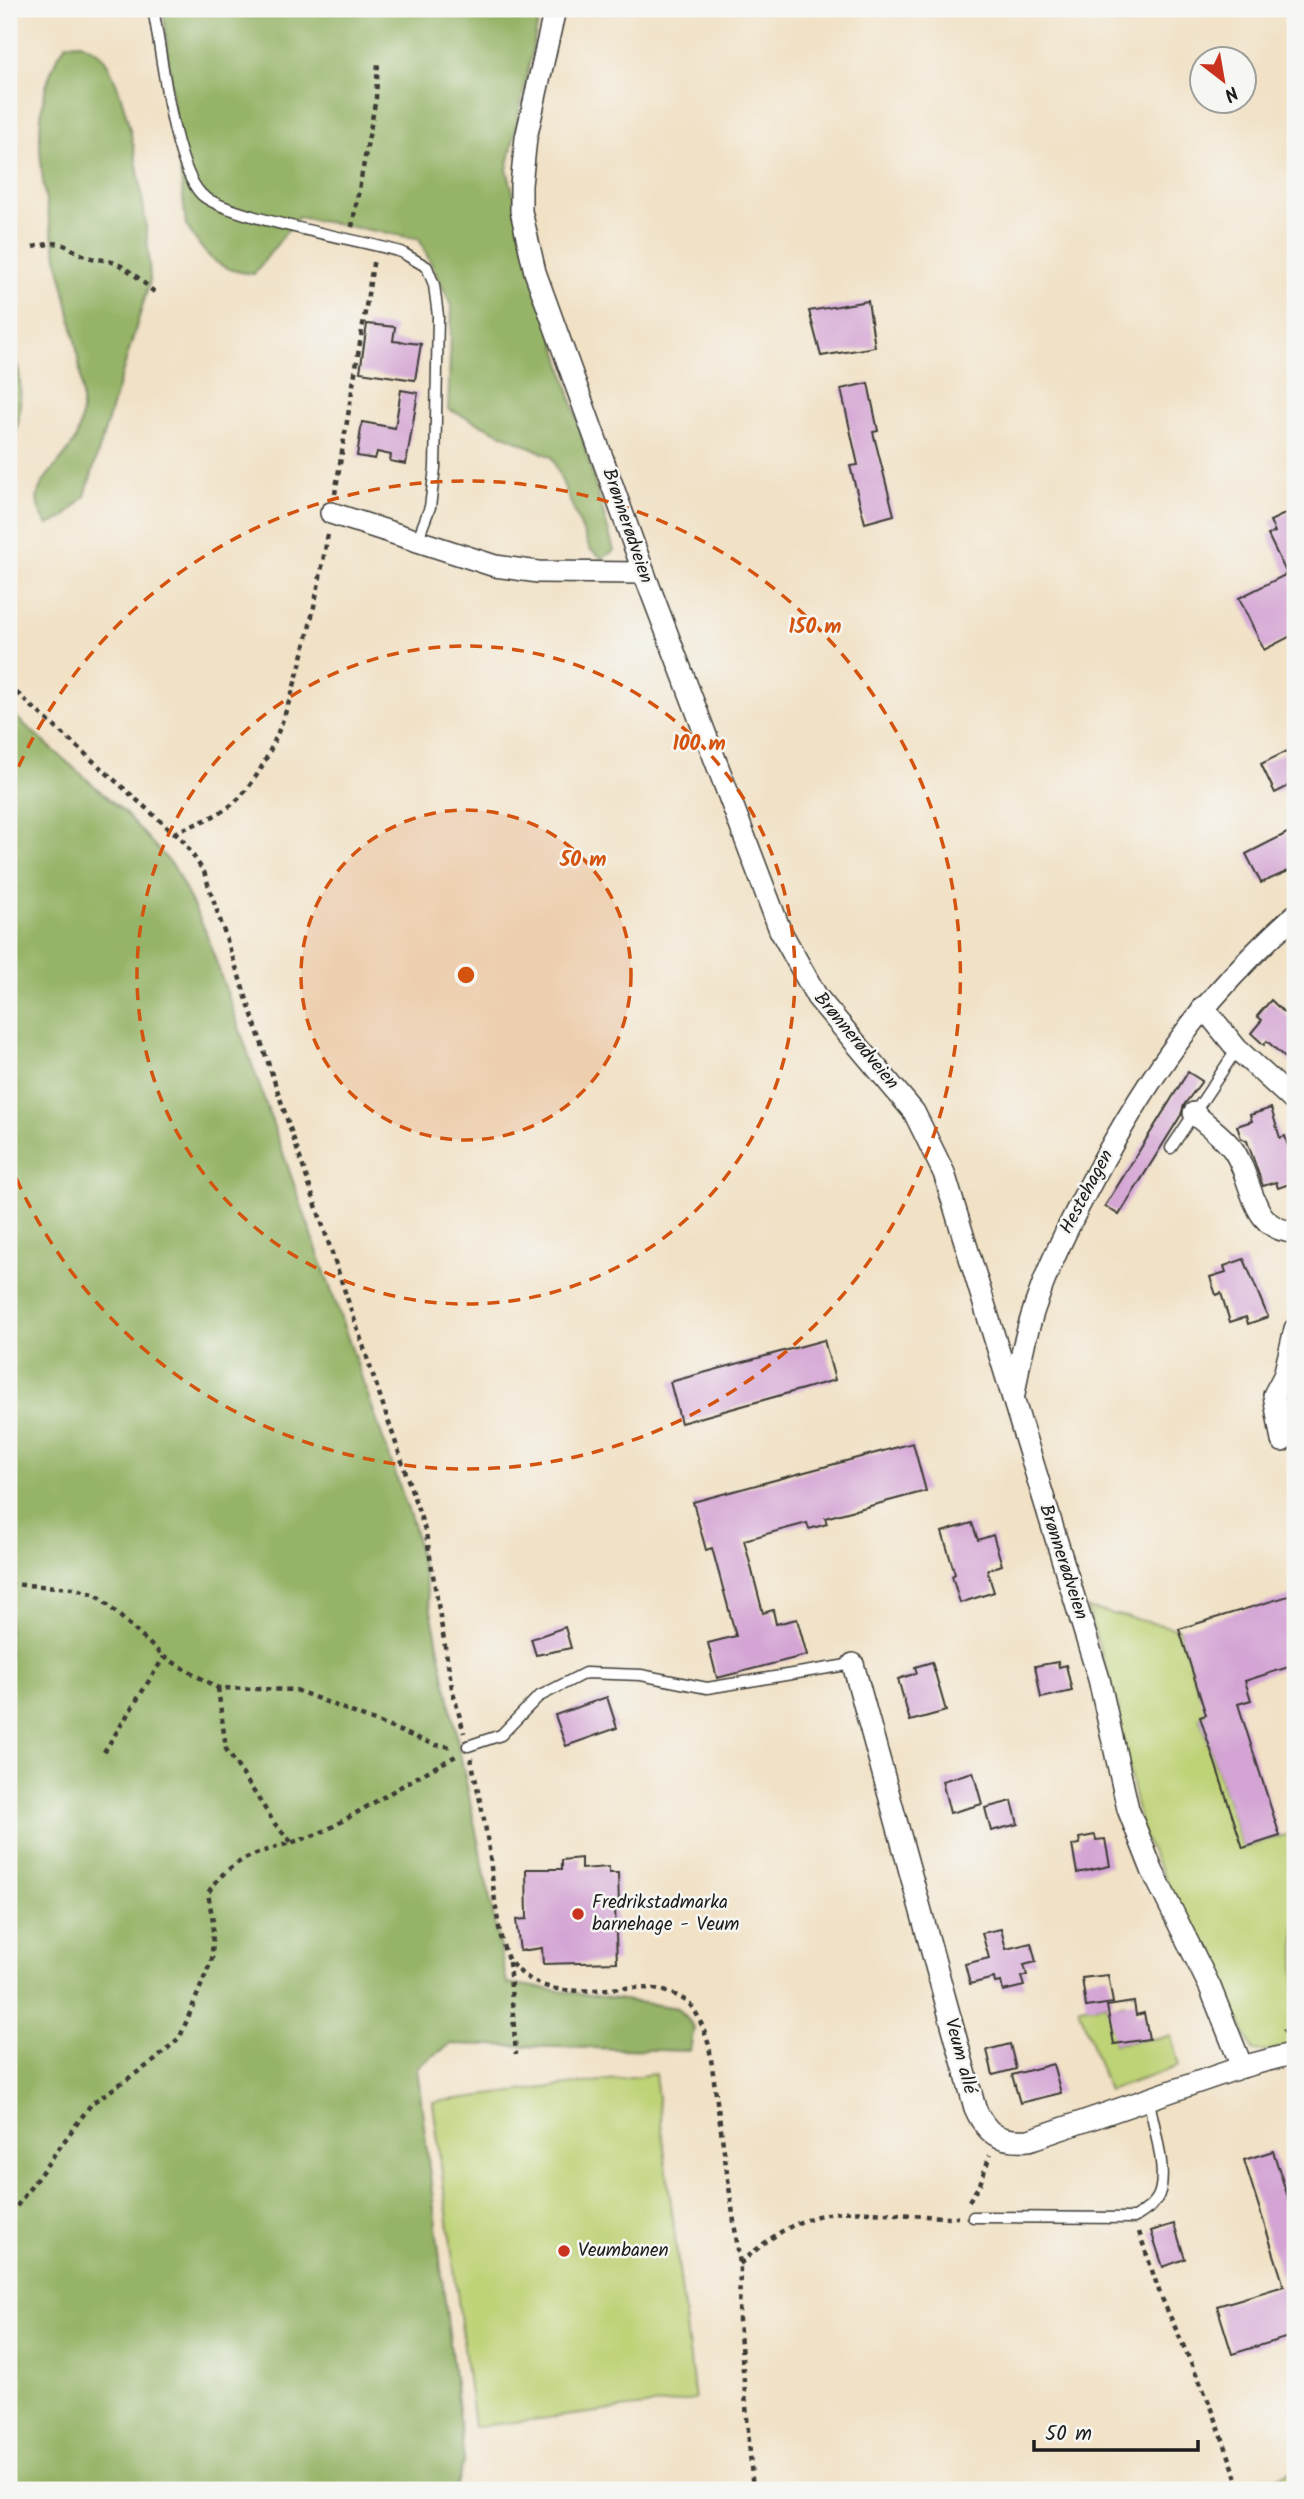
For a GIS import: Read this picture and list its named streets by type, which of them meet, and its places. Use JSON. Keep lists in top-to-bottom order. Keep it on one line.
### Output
{"streets":{"street":["Brønnerødveien","Hestehagen","Veum allé"]},"crossings":[["Brønnerødveien","Hestehagen"]],"places":["Fredrikstadmarka barnehage - Veum","Veumbanen"],"scale_bar":"50 m","north":"bottom right","rings":["150 m","100 m","50 m"]}
